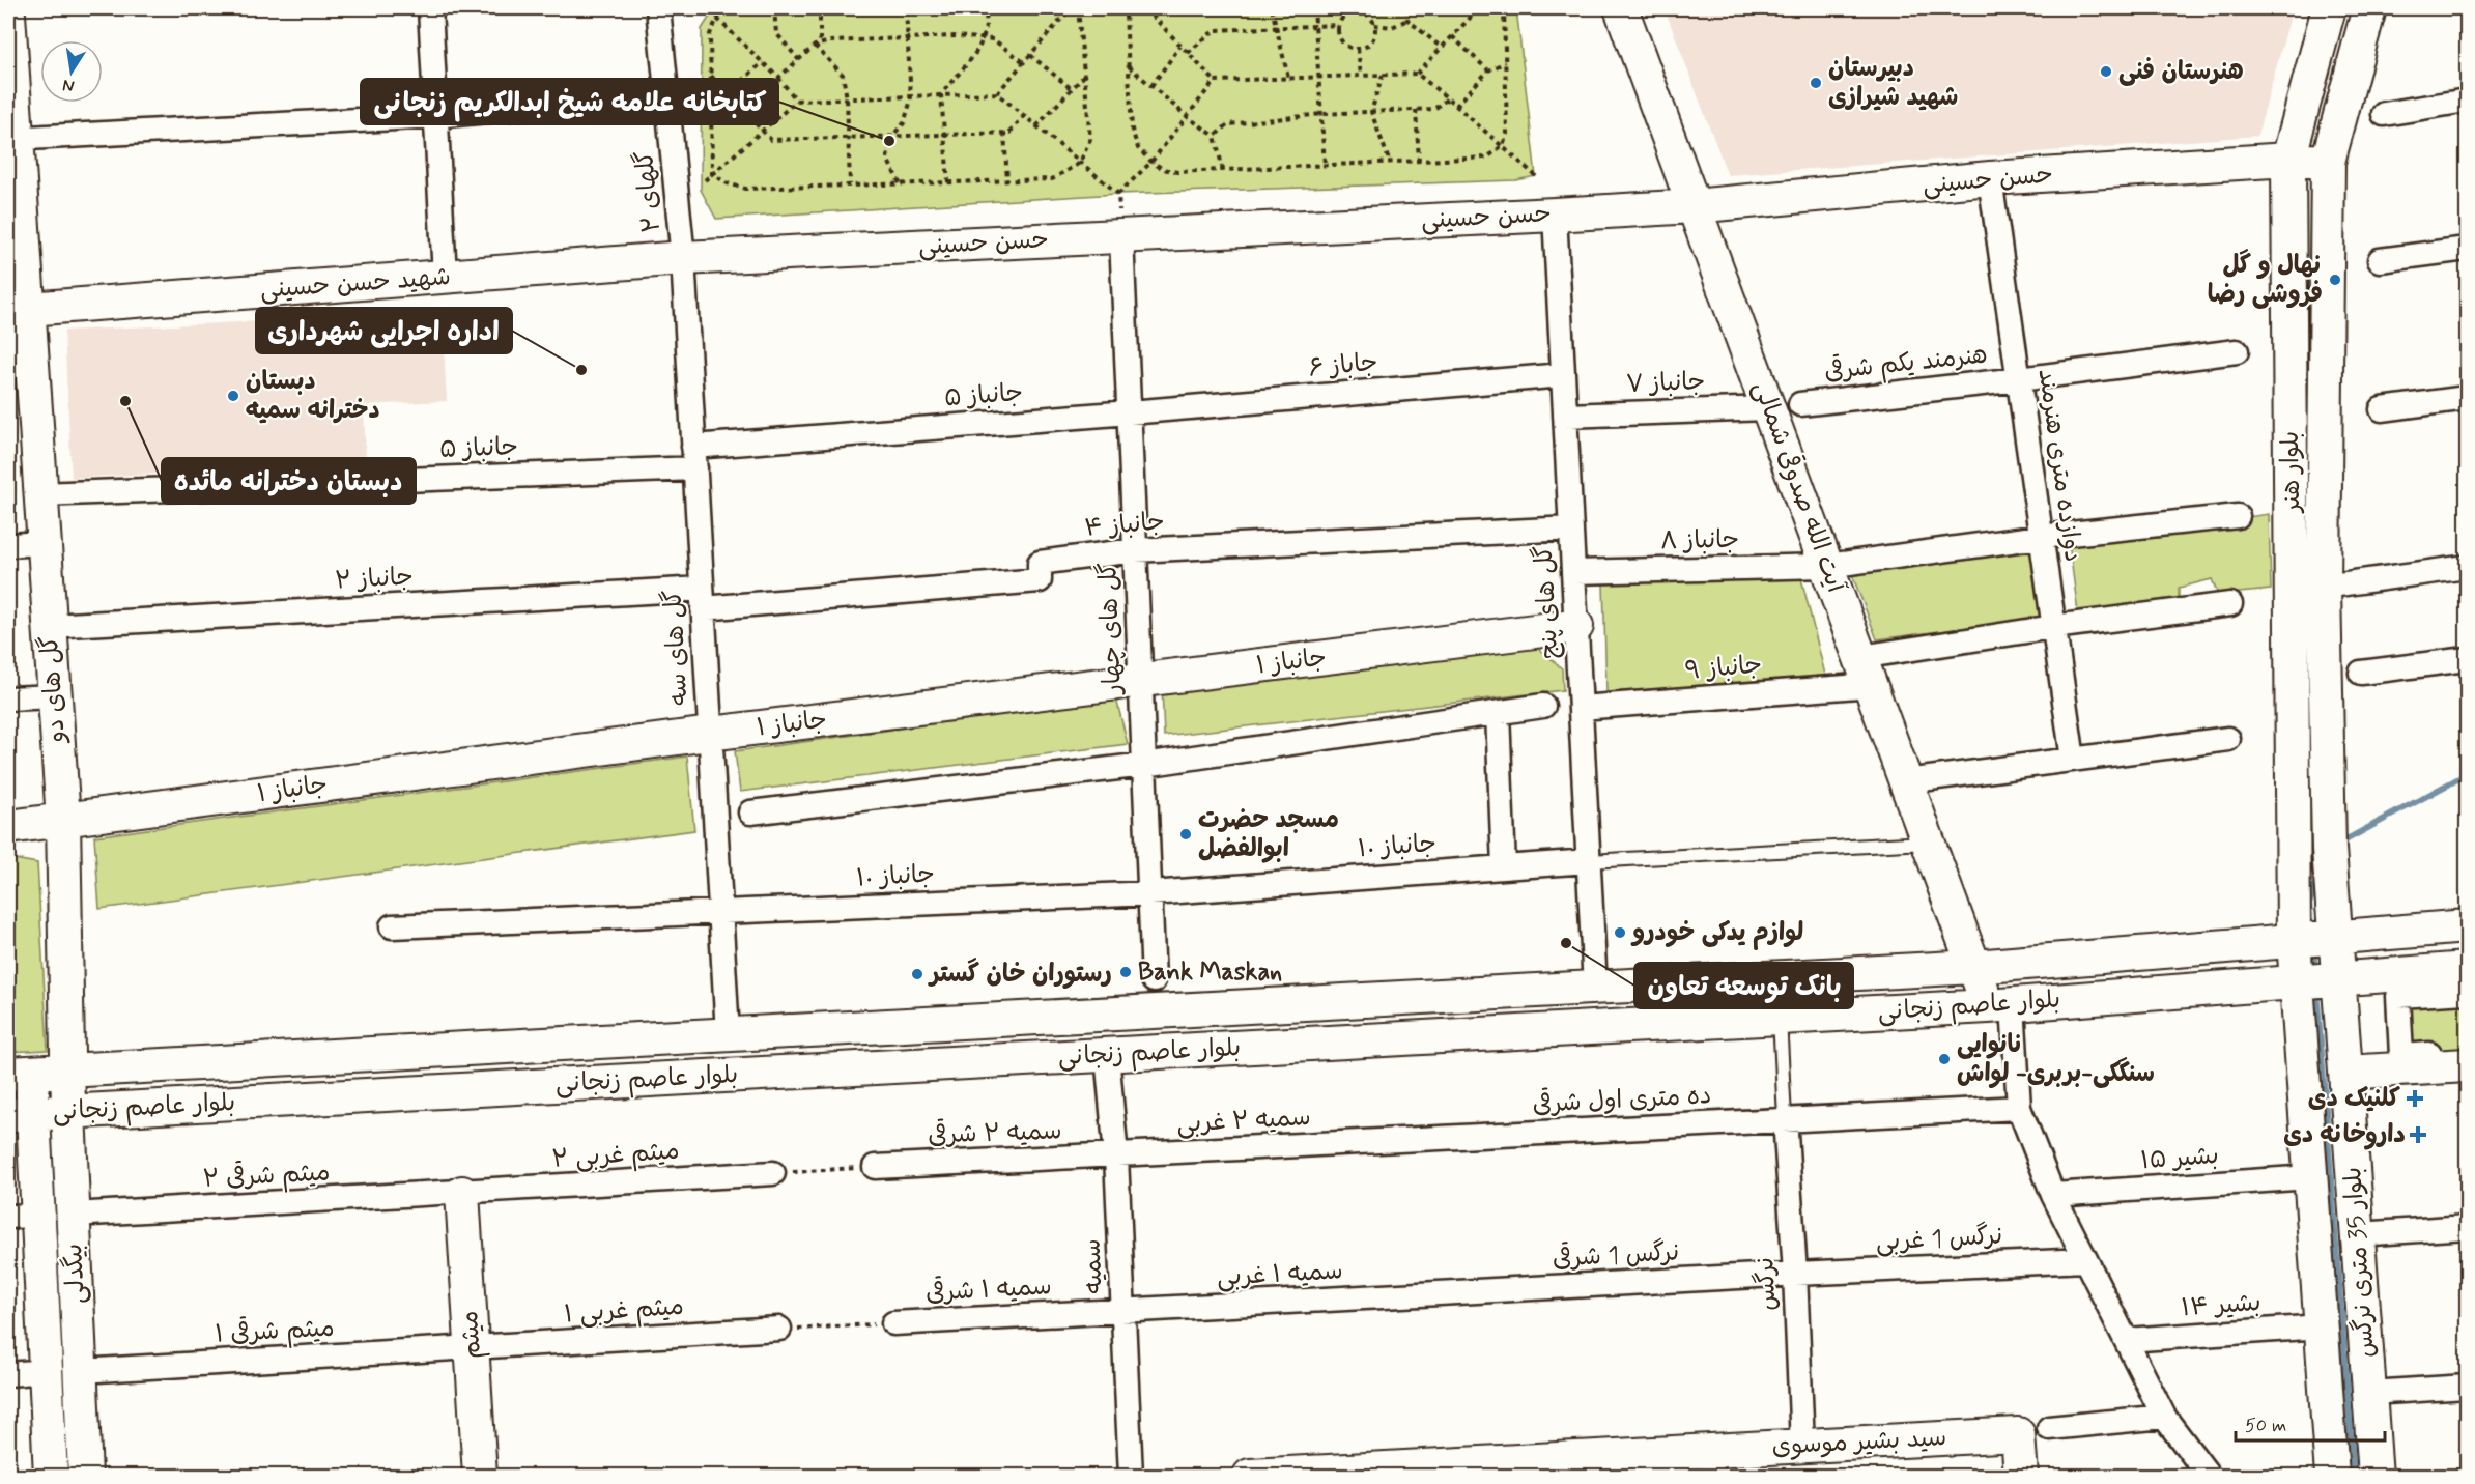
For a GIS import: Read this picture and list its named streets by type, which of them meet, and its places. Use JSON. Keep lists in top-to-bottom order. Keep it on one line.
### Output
{"streets":{"main road":["حسن حسینی","شهید حسن حسینی","بلوار هنر","آیت الله صدوقی شمالی","جانباز ۱","گل های دو","بلوار عاصم زنجانی","بلوار 35 متری نرگس","بیگدلی","میثم","سید بشیر موسوی"],"street":["گلهای ۲","هنرمند یکم شرقی","جاباز ۶","جانباز ۷","جانباز ۵","دوازده متری هنرمند","جانباز ۴","جانباز ۸","جانباز ۲","گل های پنج","گل های چهار","گل های سه","جانباز ۹","جانباز ۱۰","ده متری اول شرقی","سمیه ۲ غربی","سمیه ۲ شرقی","میثم غربی ۲","بشیر ۱۵","میثم شرقی ۲","نرگس 1 غربی","نرگس 1 شرقی","سمیه","سمیه ۱ غربی","نرگس","سمیه ۱ شرقی","بشیر ۱۴","میثم غربی ۱","میثم شرقی ۱"]},"crossings":[["حسن حسینی","گلهای ۲"],["حسن حسینی","شهید حسن حسینی"],["حسن حسینی","دوازده متری هنرمند"],["حسن حسینی","بلوار هنر"],["حسن حسینی","آیت الله صدوقی شمالی"],["حسن حسینی","گل های پنج"],["حسن حسینی","گل های چهار"],["حسن حسینی","گل های سه"],["گلهای ۲","شهید حسن حسینی"],["گلهای ۲","گل های سه"],["شهید حسن حسینی","گل های سه"],["شهید حسن حسینی","گل های دو"],["هنرمند یکم شرقی","جانباز ۷"],["هنرمند یکم شرقی","دوازده متری هنرمند"],["هنرمند یکم شرقی","آیت الله صدوقی شمالی"],["جاباز ۶","جانباز ۵"],["جاباز ۶","گل های پنج"],["جاباز ۶","گل های چهار"],["جانباز ۷","آیت الله صدوقی شمالی"],["جانباز ۷","گل های پنج"],["جانباز ۵","گل های چهار"],["جانباز ۵","گل های سه"],["جانباز ۵","گل های دو"],["دوازده متری هنرمند","جانباز ۸"],["دوازده متری هنرمند","جانباز ۹"],["بلوار هنر","بلوار عاصم زنجانی"],["بلوار هنر","بلوار 35 متری نرگس"],["آیت الله صدوقی شمالی","جانباز ۸"],["آیت الله صدوقی شمالی","جانباز ۹"],["آیت الله صدوقی شمالی","جانباز ۱۰"],["آیت الله صدوقی شمالی","بلوار عاصم زنجانی"],["جانباز ۴","جانباز ۲"],["جانباز ۴","گل های پنج"],["جانباز ۴","گل های چهار"],["جانباز ۴","گل های سه"],["جانباز ۸","گل های پنج"],["جانباز ۲","گل های سه"],["جانباز ۲","گل های دو"],["گل های پنج","جانباز ۱"],["گل های پنج","جانباز ۹"],["گل های پنج","جانباز ۱۰"],["گل های پنج","بلوار عاصم زنجانی"],["گل های چهار","جانباز ۱"],["گل های چهار","جانباز ۱۰"],["گل های سه","جانباز ۱"],["گل های سه","جانباز ۱۰"],["گل های سه","بلوار عاصم زنجانی"],["جانباز ۱","گل های دو"],["گل های دو","بلوار عاصم زنجانی"],["گل های دو","بیگدلی"],["بلوار عاصم زنجانی","بلوار 35 متری نرگس"],["بلوار عاصم زنجانی","سمیه"],["بلوار عاصم زنجانی","بیگدلی"],["ده متری اول شرقی","سمیه ۲ غربی"],["ده متری اول شرقی","نرگس"],["سمیه ۲ غربی","سمیه ۲ شرقی"],["سمیه ۲ غربی","سمیه"],["سمیه ۲ شرقی","سمیه"],["میثم غربی ۲","میثم شرقی ۲"],["میثم غربی ۲","میثم"],["بشیر ۱۵","بلوار 35 متری نرگس"],["میثم شرقی ۲","بیگدلی"],["میثم شرقی ۲","میثم"],["نرگس 1 غربی","نرگس 1 شرقی"],["نرگس 1 غربی","نرگس"],["نرگس 1 شرقی","سمیه ۱ غربی"],["نرگس 1 شرقی","نرگس"],["بلوار 35 متری نرگس","بشیر ۱۴"],["سمیه","سمیه ۱ غربی"],["سمیه","سمیه ۱ شرقی"],["بیگدلی","میثم شرقی ۱"],["سمیه ۱ غربی","سمیه ۱ شرقی"],["نرگس","سید بشیر موسوی"],["میثم غربی ۱","میثم شرقی ۱"],["میثم غربی ۱","میثم"],["میثم شرقی ۱","میثم"]],"places":{"other":["هنرستان فنی","دبیرستان شهید شیرازی","کتابخانه علامه شیخ ابدالکریم زنجانی","نهال و گل فروشی رضا","اداره اجرایی شهرداری","دبستان دخترانه سمیه","دبستان دخترانه مائده","مسجد حضرت ابوالفضل","لوازم یدکی خودرو","بانک توسعه تعاون","Bank Maskan","رستوران خان گستر","نانوایی سنگکی-بربری- لواش"],"health":["کلنیک دی","داروخانه دی"]},"scale_bar":"50 m","north":"bottom"}
